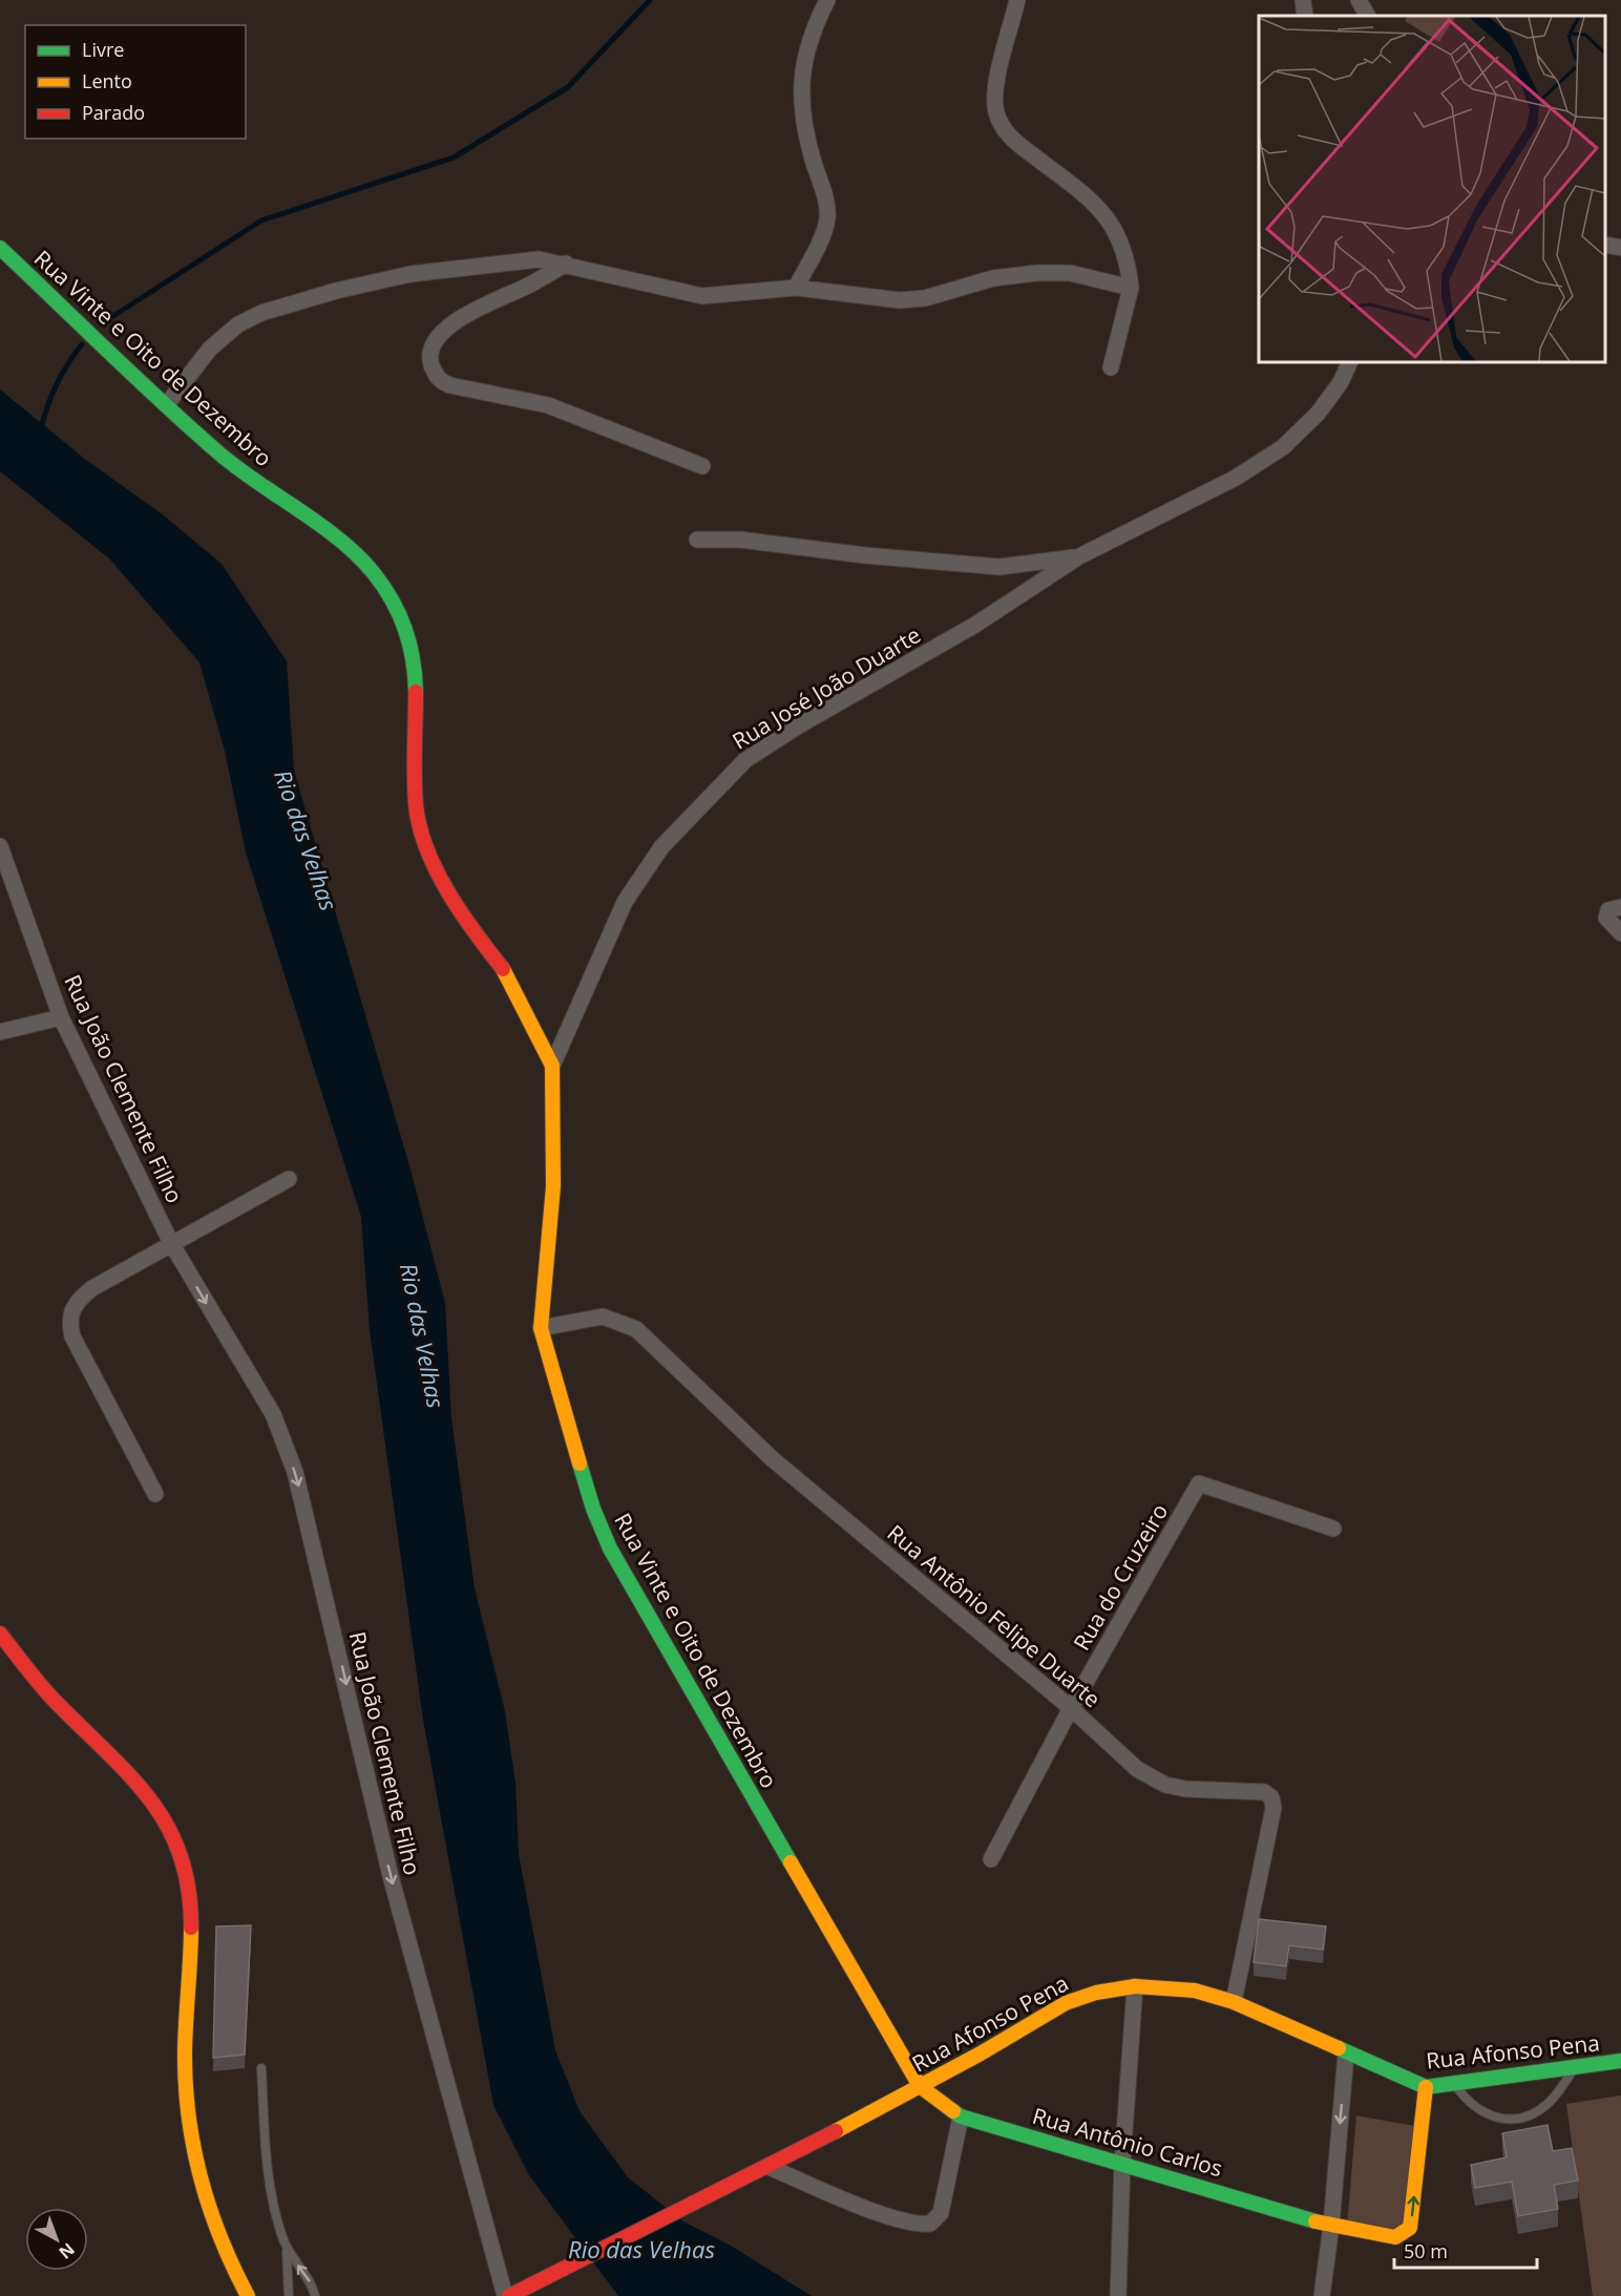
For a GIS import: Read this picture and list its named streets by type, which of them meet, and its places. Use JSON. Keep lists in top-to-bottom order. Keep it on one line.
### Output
{"streets":{"street":["Rua Vinte e Oito de Dezembro","Rua José João Duarte","Rua João Clemente Filho","Rua do Cruzeiro","Rua Antônio Felipe Duarte","Rua Afonso Pena","Rua Antônio Carlos"]},"crossings":[["Rua Vinte e Oito de Dezembro","Rua José João Duarte"],["Rua Vinte e Oito de Dezembro","Rua Antônio Felipe Duarte"],["Rua Vinte e Oito de Dezembro","Rua Afonso Pena"],["Rua Vinte e Oito de Dezembro","Rua Antônio Carlos"],["Rua João Clemente Filho","Rua Afonso Pena"],["Rua do Cruzeiro","Rua Antônio Felipe Duarte"],["Rua Antônio Felipe Duarte","Rua Afonso Pena"],["Rua Afonso Pena","Rua Antônio Carlos"]],"one_way":["Rua João Clemente Filho"],"water":["Rio das Velhas"],"legend":["Livre","Lento","Parado"],"scale_bar":"50 m","north":"bottom right"}
